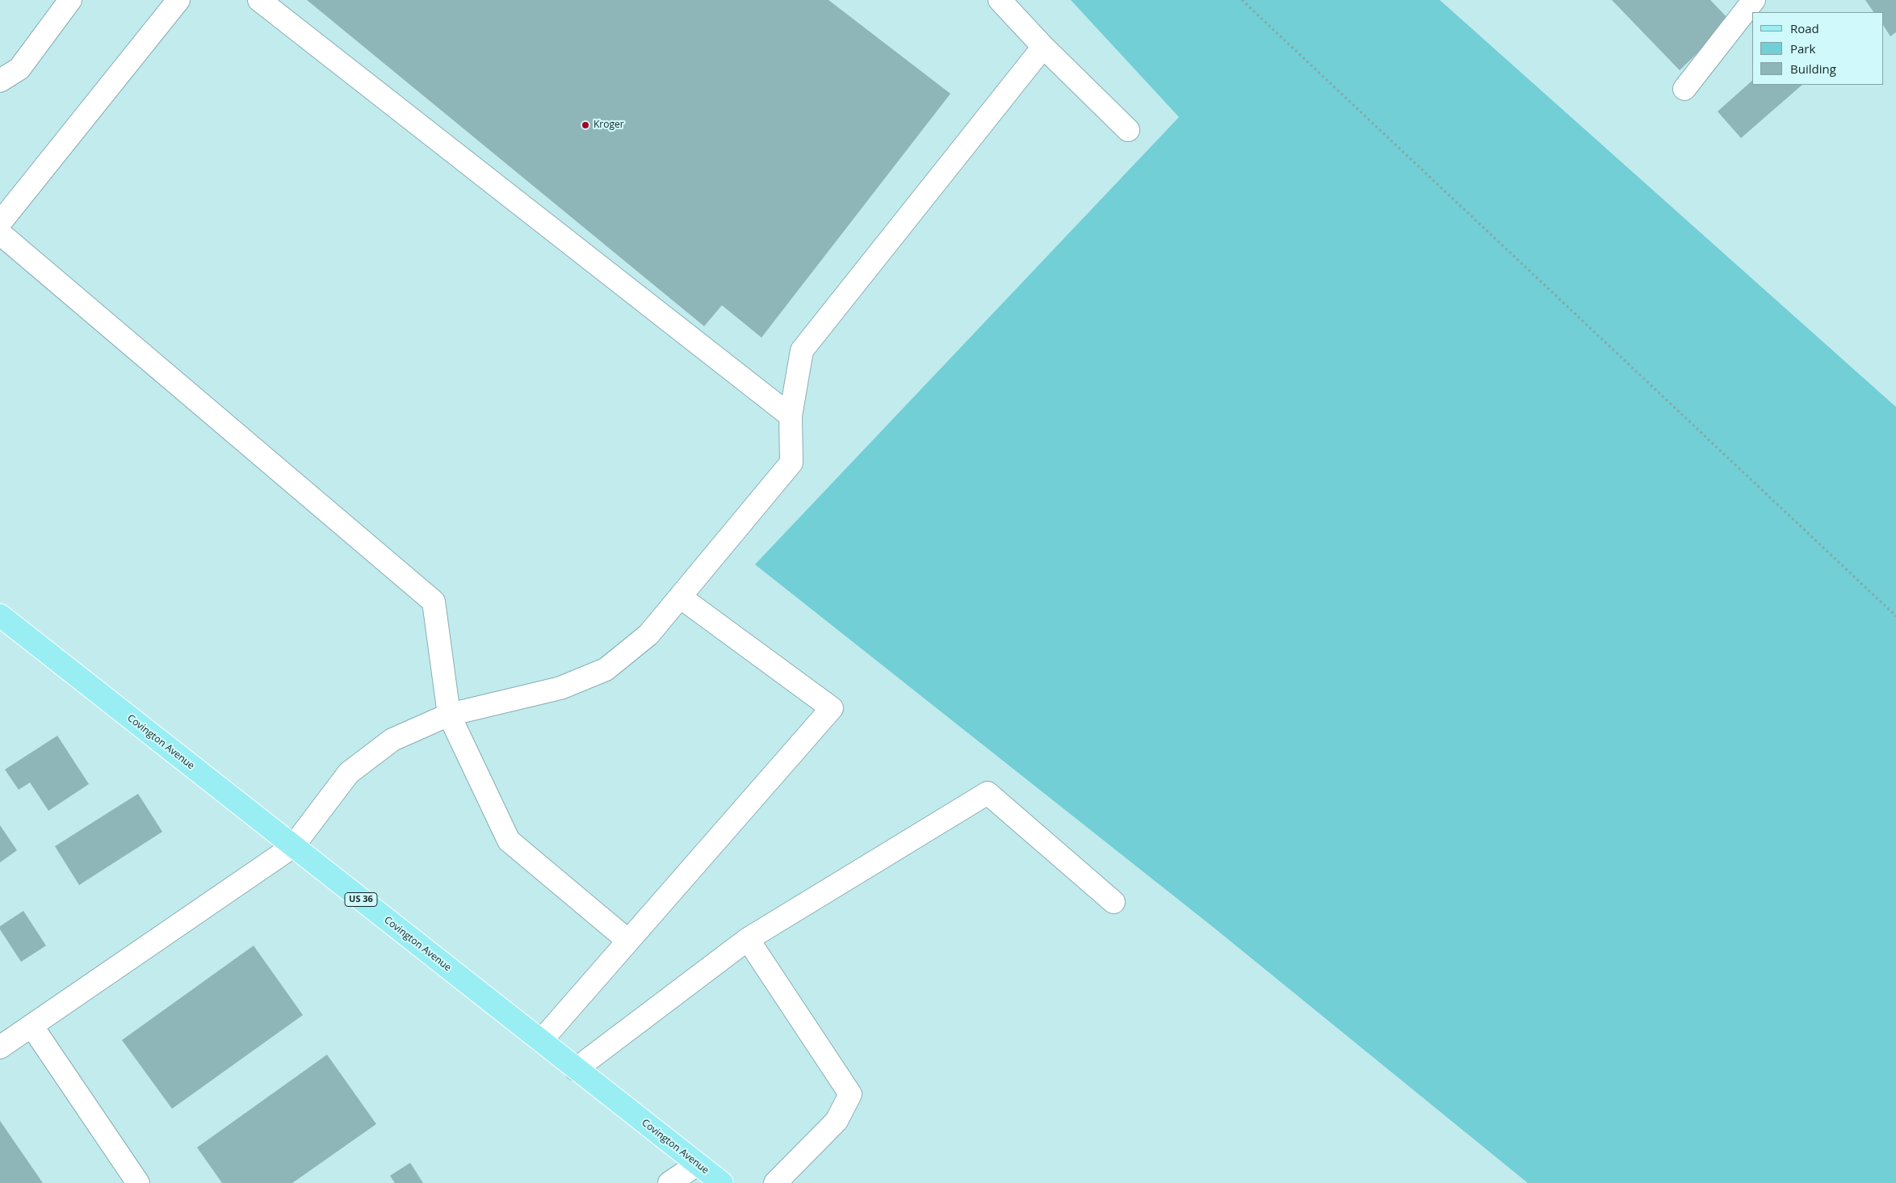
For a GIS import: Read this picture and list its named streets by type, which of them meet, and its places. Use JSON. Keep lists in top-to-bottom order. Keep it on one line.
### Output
{"streets":{"main road":["Covington Avenue","US 36"]},"places":["Kroger"],"legend":["Road","Park","Building"]}
